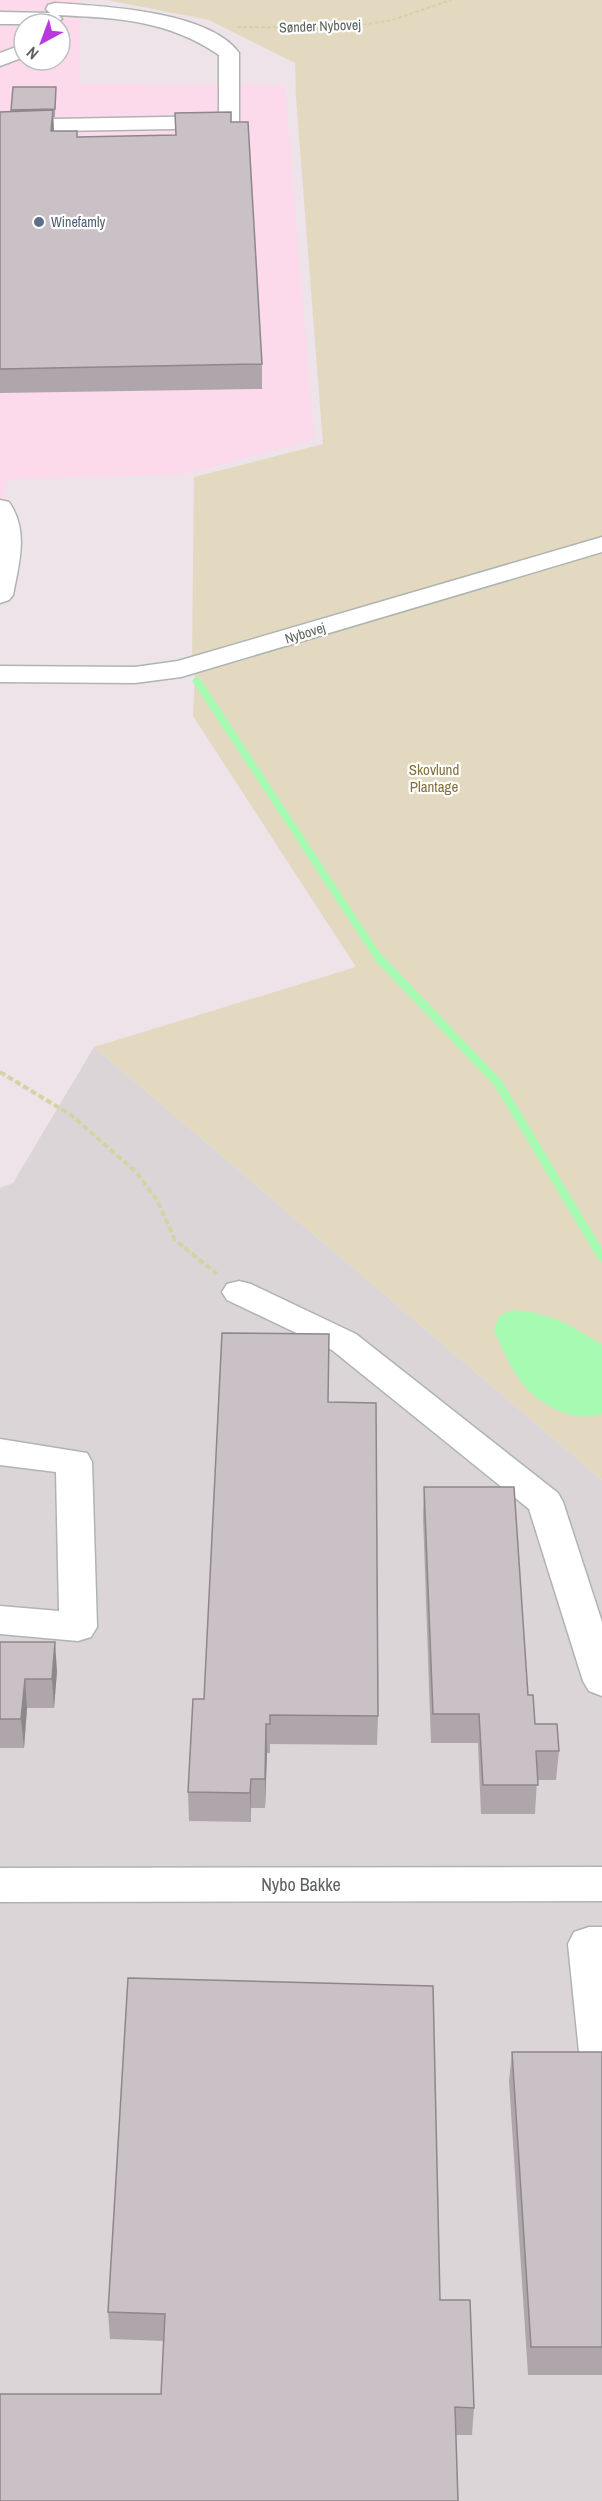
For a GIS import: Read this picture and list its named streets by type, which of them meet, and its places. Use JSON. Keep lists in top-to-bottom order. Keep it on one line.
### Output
{"streets":{"street":["Nybovej","Nybo Bakke"],"path":["Sønder Nybovej"]},"parks":["Skovlund Plantage"],"places":["Winefamly"],"north":"bottom left"}
